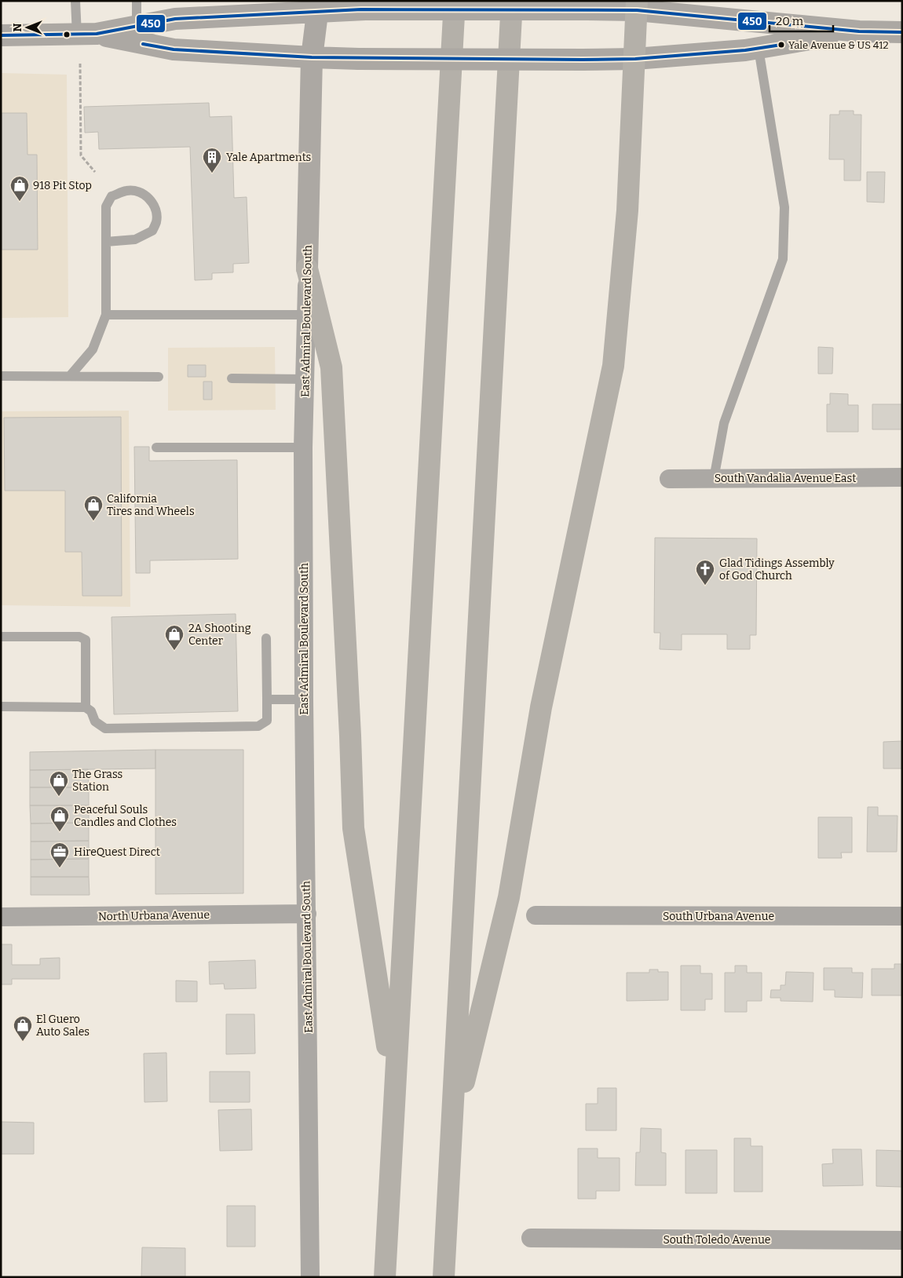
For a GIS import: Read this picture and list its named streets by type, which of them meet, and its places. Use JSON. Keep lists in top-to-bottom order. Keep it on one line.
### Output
{"streets":{"main road":["East Admiral Boulevard South"],"street":["South Vandalia Avenue East","North Urbana Avenue","South Urbana Avenue","South Toledo Avenue"]},"crossings":[["East Admiral Boulevard South","North Urbana Avenue"]],"places":{"other":["Yale Avenue & US 412"],"building":["Yale Apartments"],"shop":["918 Pit Stop","California Tires and Wheels","2A Shooting Center","The Grass Station","Peaceful Souls Candles and Clothes","El Guero Auto Sales"],"church":["Glad Tidings Assembly of God Church"],"office":["HireQuest Direct"]},"lines":["transit line 450"],"scale_bar":"20 m","north":"left"}
